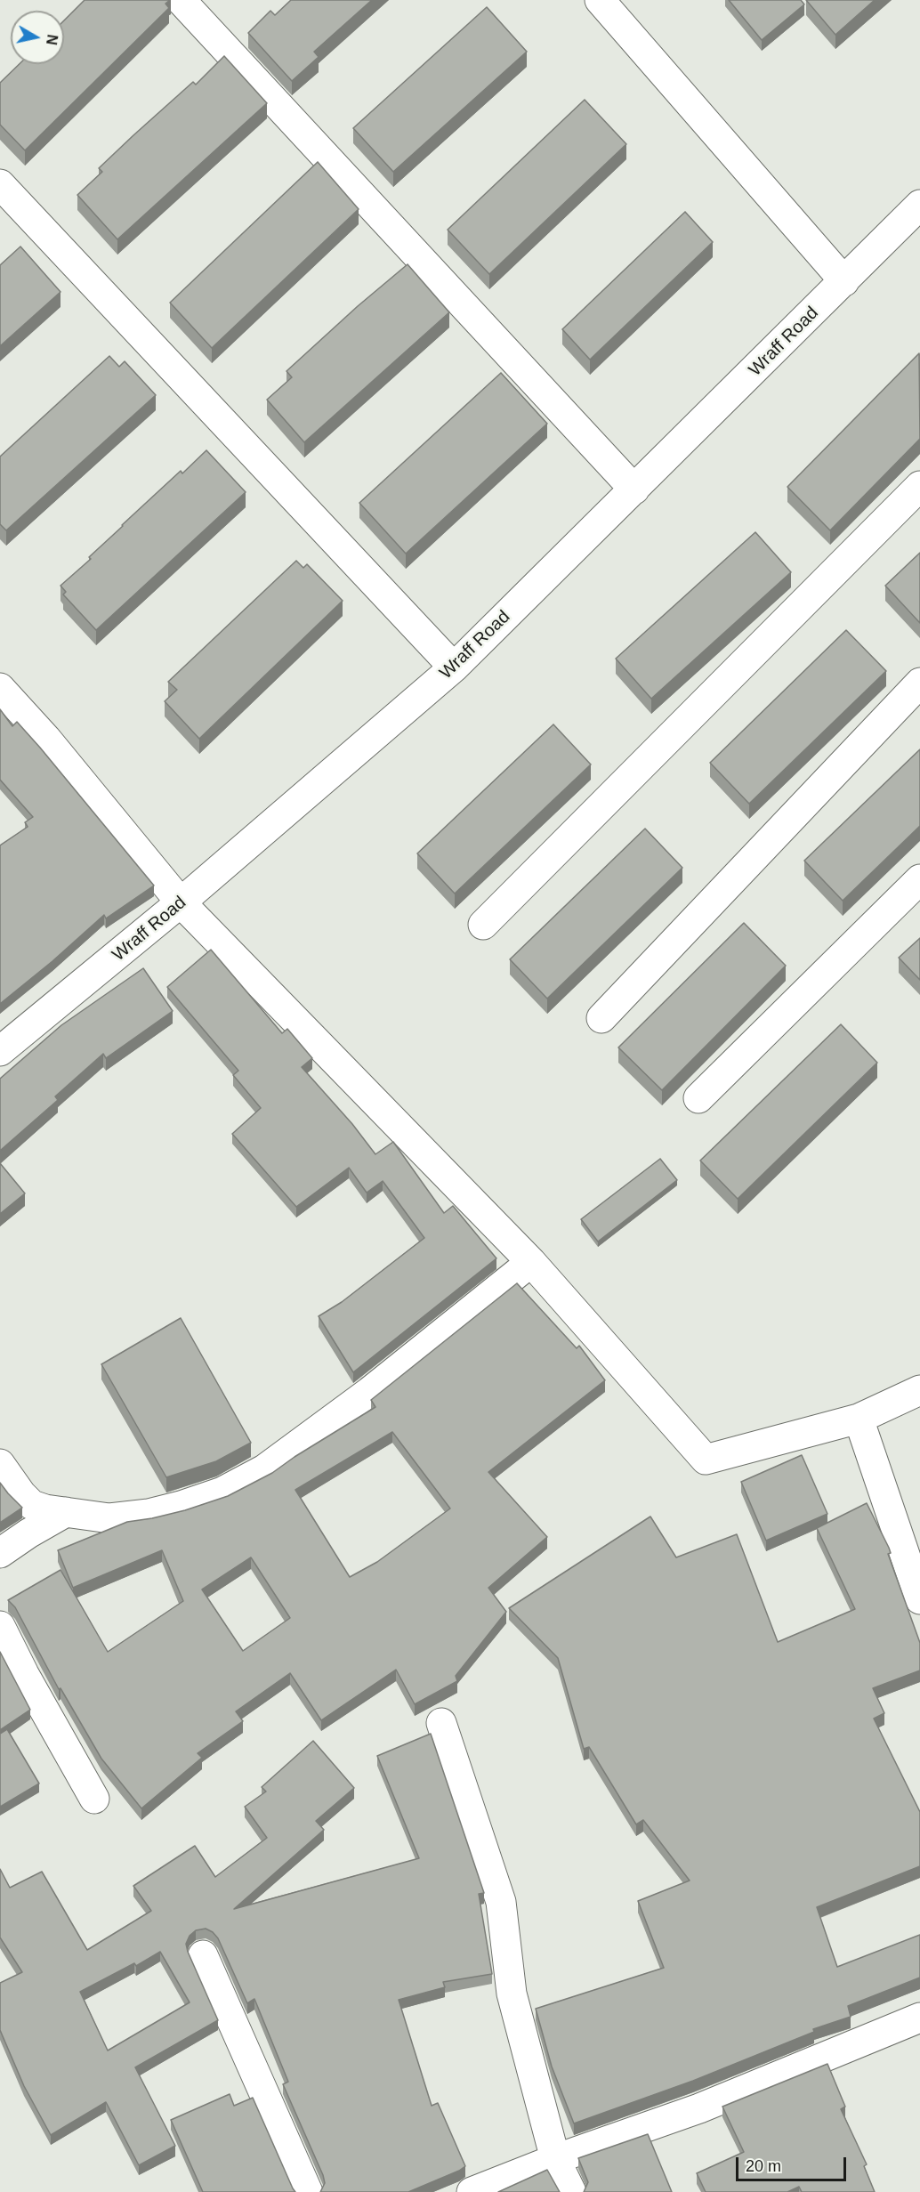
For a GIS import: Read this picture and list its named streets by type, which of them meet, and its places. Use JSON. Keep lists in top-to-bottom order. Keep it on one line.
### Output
{"streets":{"street":["Wraff Road"]},"scale_bar":"20 m","north":"right"}
